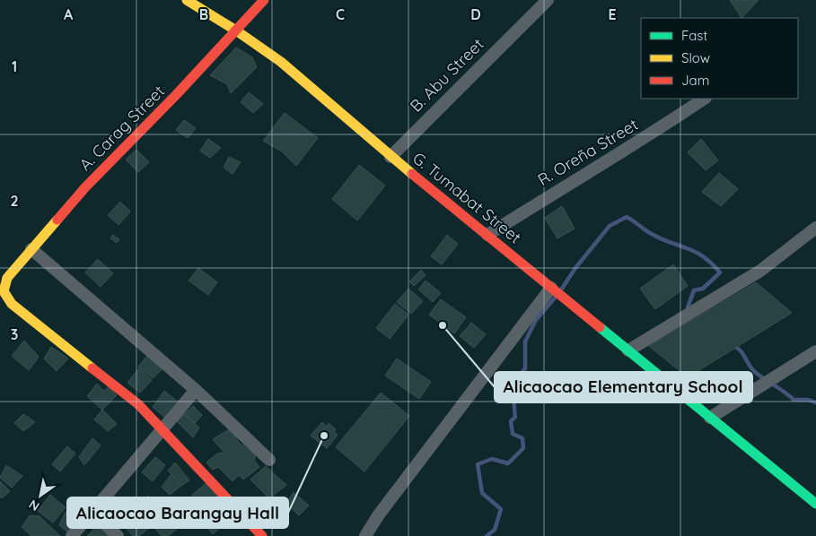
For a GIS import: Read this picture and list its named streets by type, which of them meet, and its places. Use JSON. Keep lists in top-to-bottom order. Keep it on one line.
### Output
{"streets":{"main road":["A. Carag Street","G. Tumabat Street"],"street":["B. Abu Street","R. Oreña Street"]},"crossings":[["B. Abu Street","G. Tumabat Street"],["A. Carag Street","G. Tumabat Street"],["R. Oreña Street","G. Tumabat Street"]],"places":["Alicaocao Elementary School","Alicaocao Barangay Hall"],"legend":["Fast","Slow","Jam"],"north":"bottom left","grid":{"columns":["A","B","C","D","E"],"rows":["1","2","3"]}}
